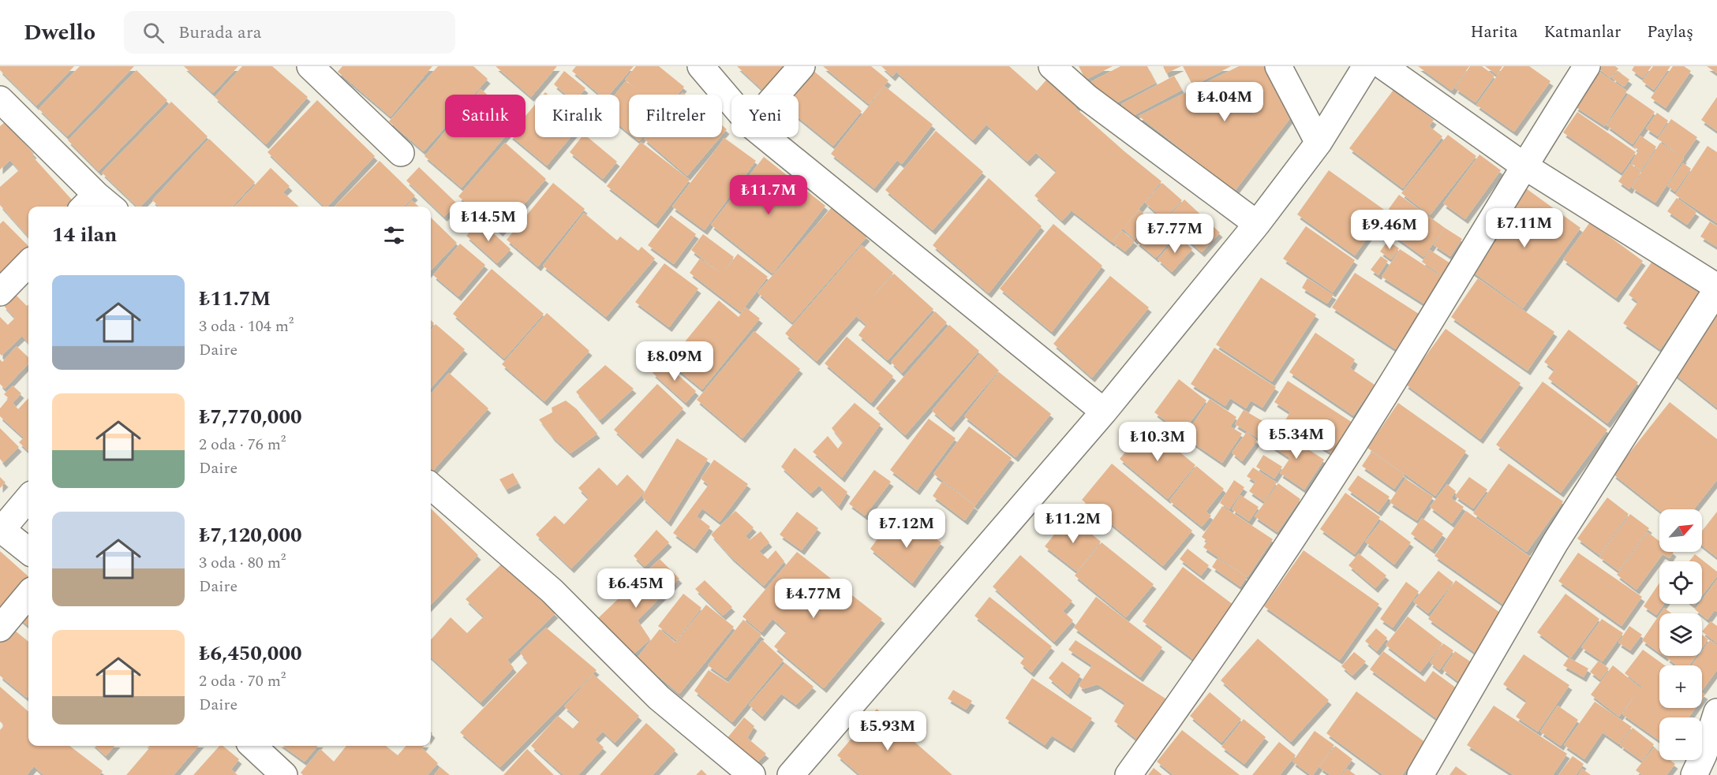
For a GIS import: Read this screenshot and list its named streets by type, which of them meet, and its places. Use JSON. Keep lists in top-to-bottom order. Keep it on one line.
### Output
{"north":"top right","page":{"header":"Dwello","search":"Burada ara","nav":["Harita","Katmanlar","Paylaş"],"price":["₺4.04M","₺11.7M","₺14.5M","₺7.11M","₺9.46M","₺7.77M","₺8.09M","₺5.34M","₺10.3M","₺11.2M","₺7.12M","₺6.45M","₺4.77M","₺5.93M"],"chip":["Satılık","Kiralık","Filtreler","Yeni"],"heading":"14 ilan","list":[{"name":"₺11.7M","note":"3 oda · 104 m² · Daire"},{"name":"₺7,770,000","note":"2 oda · 76 m² · Daire"},{"name":"₺7,120,000","note":"3 oda · 80 m² · Daire"},{"name":"₺6,450,000","note":"2 oda · 70 m² · Daire"}],"map_buttons":["+","−"]}}
